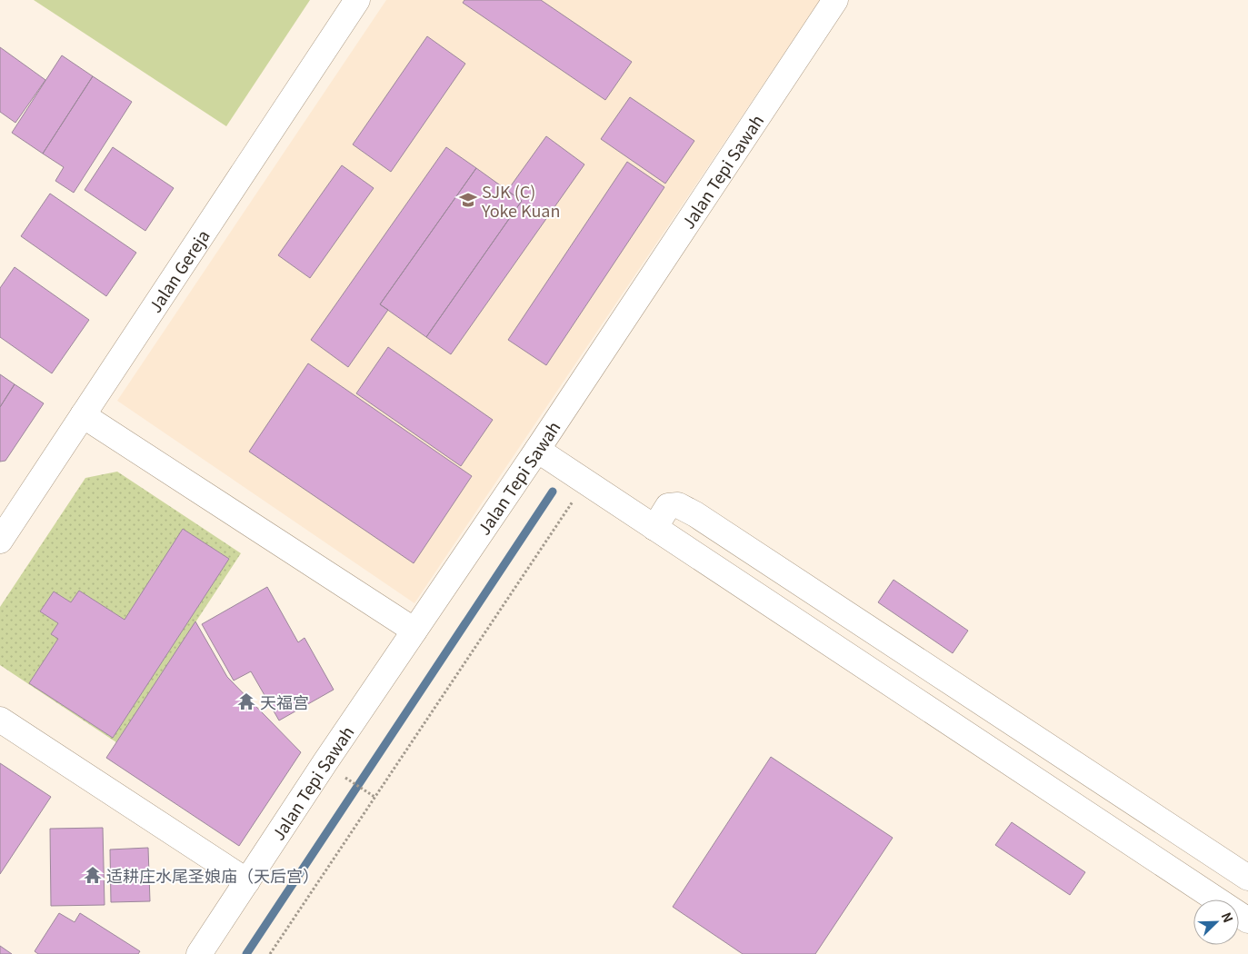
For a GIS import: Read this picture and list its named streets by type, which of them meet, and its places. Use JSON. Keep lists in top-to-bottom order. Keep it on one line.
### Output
{"streets":{"street":["Jalan Tepi Sawah","Jalan Gereja"]},"places":{"school or university":["SJK (C) Yoke Kuan"],"temple":["天福宫","适耕庄水尾圣娘庙（天后宫）"]},"north":"top right"}
